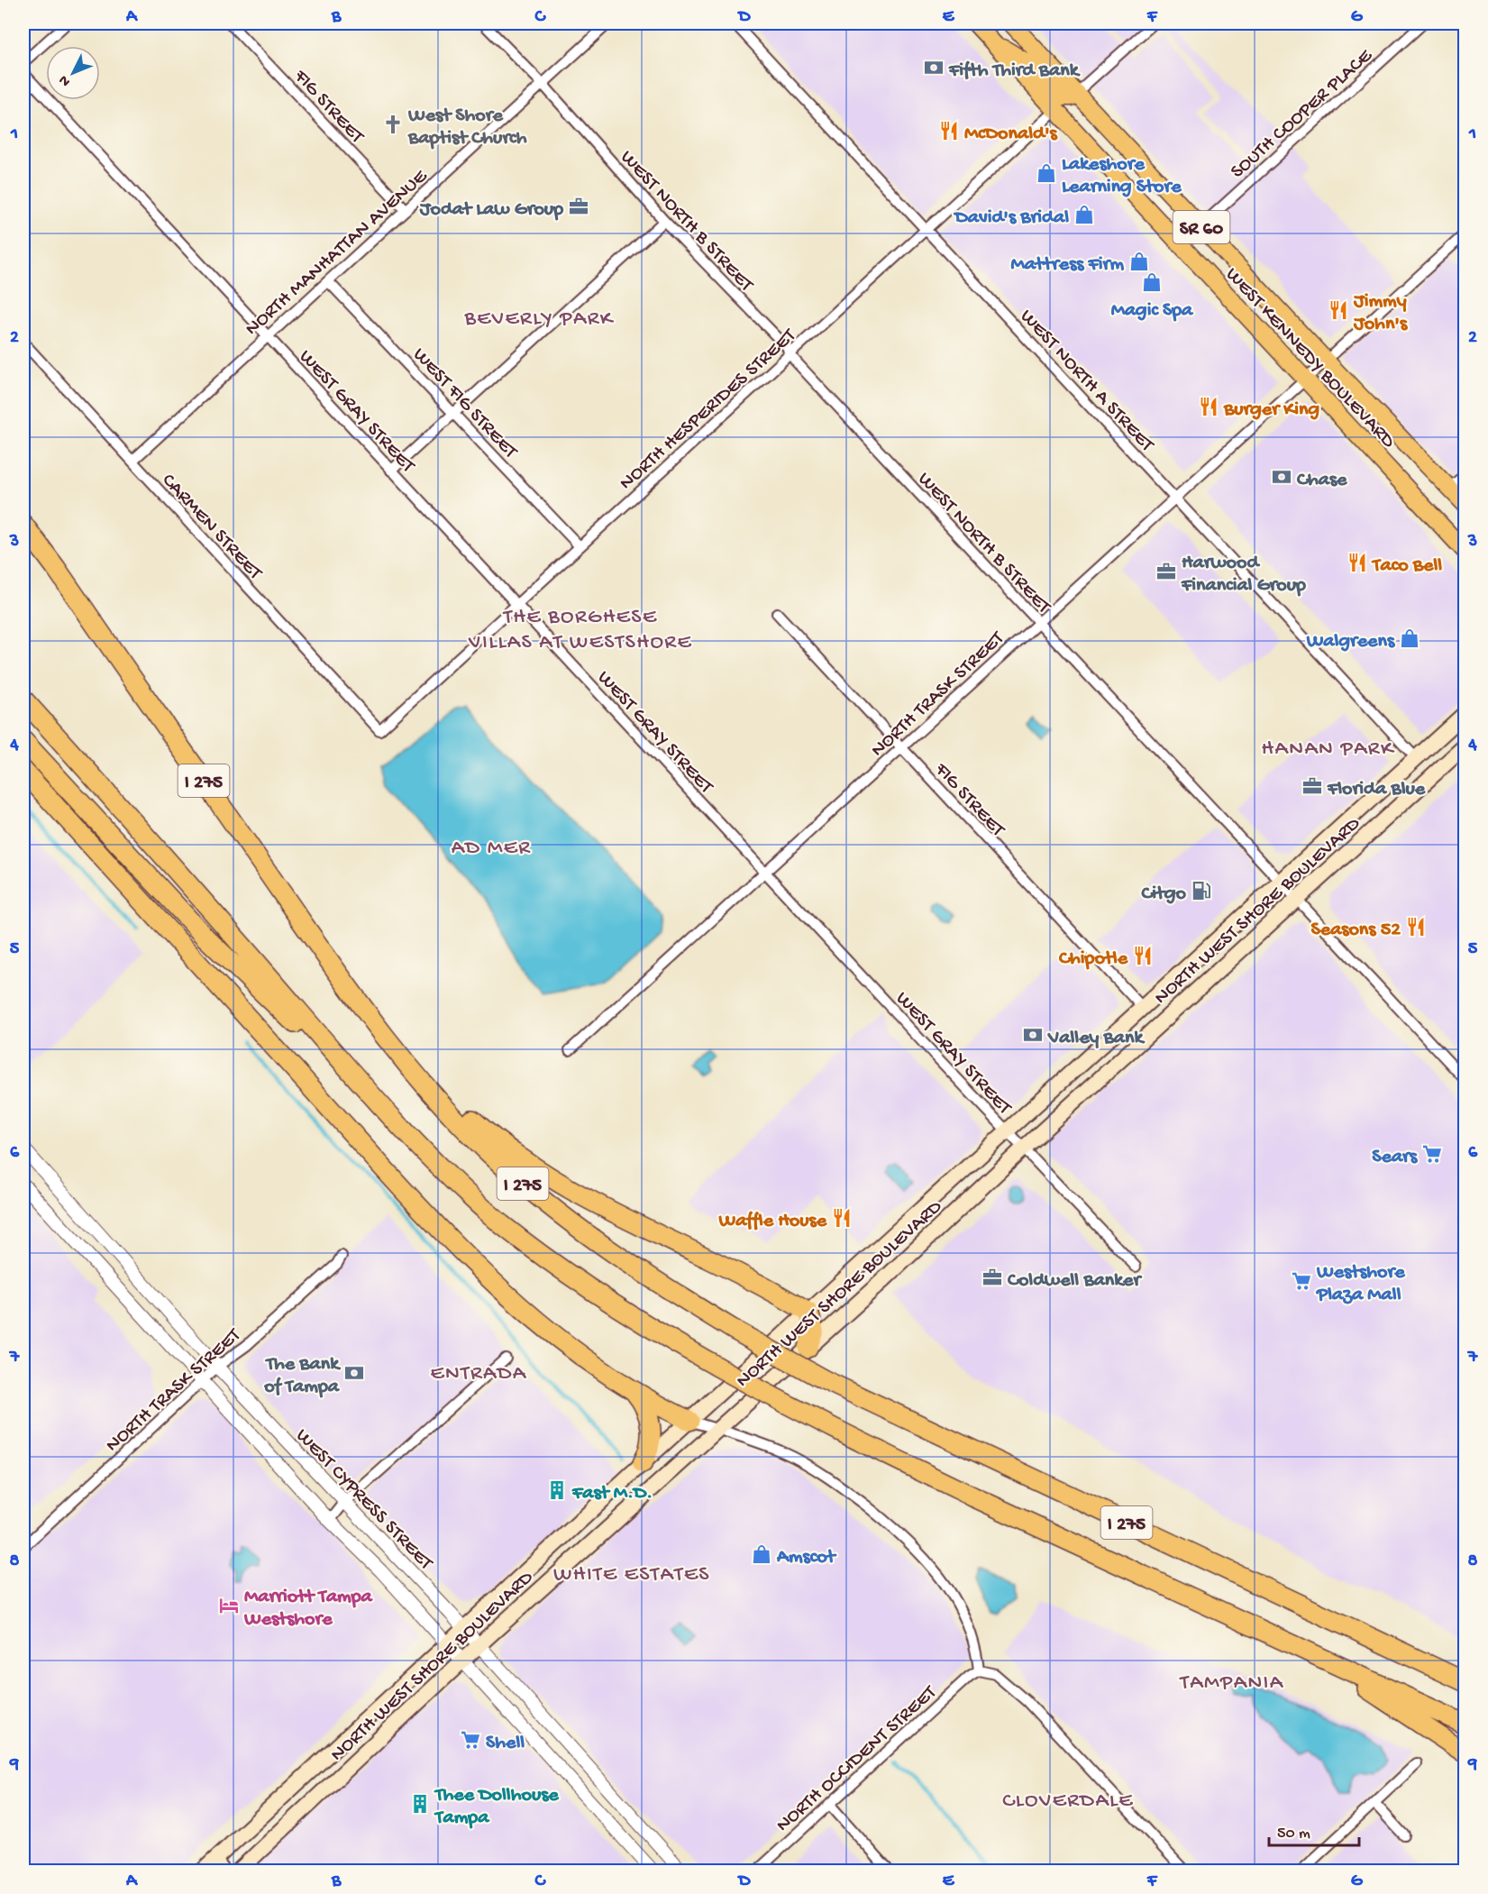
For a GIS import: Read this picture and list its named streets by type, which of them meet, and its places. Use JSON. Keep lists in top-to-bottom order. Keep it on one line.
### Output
{"streets":{"highway":["I 275"],"main road":["SR 60","WEST KENNEDY BOULEVARD","NORTH WEST SHORE BOULEVARD"],"street":["FIG STREET","SOUTH COOPER PLACE","WEST NORTH B STREET","NORTH MANHATTAN AVENUE","WEST NORTH A STREET","WEST FIG STREET","NORTH HESPERIDES STREET","WEST GRAY STREET","CARMEN STREET","NORTH TRASK STREET","WEST CYPRESS STREET","NORTH OCCIDENT STREET"]},"crossings":[["FIG STREET","NORTH MANHATTAN AVENUE"],["FIG STREET","NORTH TRASK STREET"],["FIG STREET","NORTH WEST SHORE BOULEVARD"],["SOUTH COOPER PLACE","WEST KENNEDY BOULEVARD"],["WEST NORTH B STREET","NORTH MANHATTAN AVENUE"],["WEST NORTH B STREET","NORTH HESPERIDES STREET"],["WEST NORTH B STREET","NORTH TRASK STREET"],["WEST NORTH B STREET","NORTH WEST SHORE BOULEVARD"],["NORTH MANHATTAN AVENUE","WEST FIG STREET"],["NORTH MANHATTAN AVENUE","WEST GRAY STREET"],["NORTH MANHATTAN AVENUE","CARMEN STREET"],["WEST KENNEDY BOULEVARD","NORTH HESPERIDES STREET"],["WEST KENNEDY BOULEVARD","NORTH TRASK STREET"],["WEST NORTH A STREET","NORTH HESPERIDES STREET"],["WEST NORTH A STREET","NORTH TRASK STREET"],["WEST NORTH A STREET","NORTH WEST SHORE BOULEVARD"],["WEST FIG STREET","NORTH HESPERIDES STREET"],["NORTH HESPERIDES STREET","WEST GRAY STREET"],["NORTH HESPERIDES STREET","CARMEN STREET"],["WEST GRAY STREET","NORTH TRASK STREET"],["WEST GRAY STREET","NORTH WEST SHORE BOULEVARD"],["NORTH TRASK STREET","WEST CYPRESS STREET"],["NORTH WEST SHORE BOULEVARD","WEST CYPRESS STREET"]],"districts":["BEVERLY PARK","THE BORGHESE VILLAS AT WESTSHORE","HANAN PARK","AD MER","ENTRADA","WHITE ESTATES","TAMPANIA","CLOVERDALE"],"places":{"bank":["Fifth Third Bank","Chase","Valley Bank","The Bank of Tampa"],"church":["West Shore Baptist Church"],"restaurant":["McDonald's","Jimmy John's","Burger King","Taco Bell","Seasons 52","Chipotle","Waffle House"],"shop":["Lakeshore Learning Store","David's Bridal","Mattress Firm","Magic Spa","Walgreens","Amscot"],"office":["Jodat Law Group","Harwood Financial Group","Florida Blue","Coldwell Banker"],"fuel station":["Citgo"],"supermarket":["Sears","Westshore Plaza Mall","Shell"],"building":["Fast M.D.","Thee Dollhouse Tampa"],"hotel":["Marriott Tampa Westshore"]},"scale_bar":"50 m","north":"bottom left","grid":{"columns":["A","B","C","D","E","F","G"],"rows":["1","2","3","4","5","6","7","8","9"]}}
